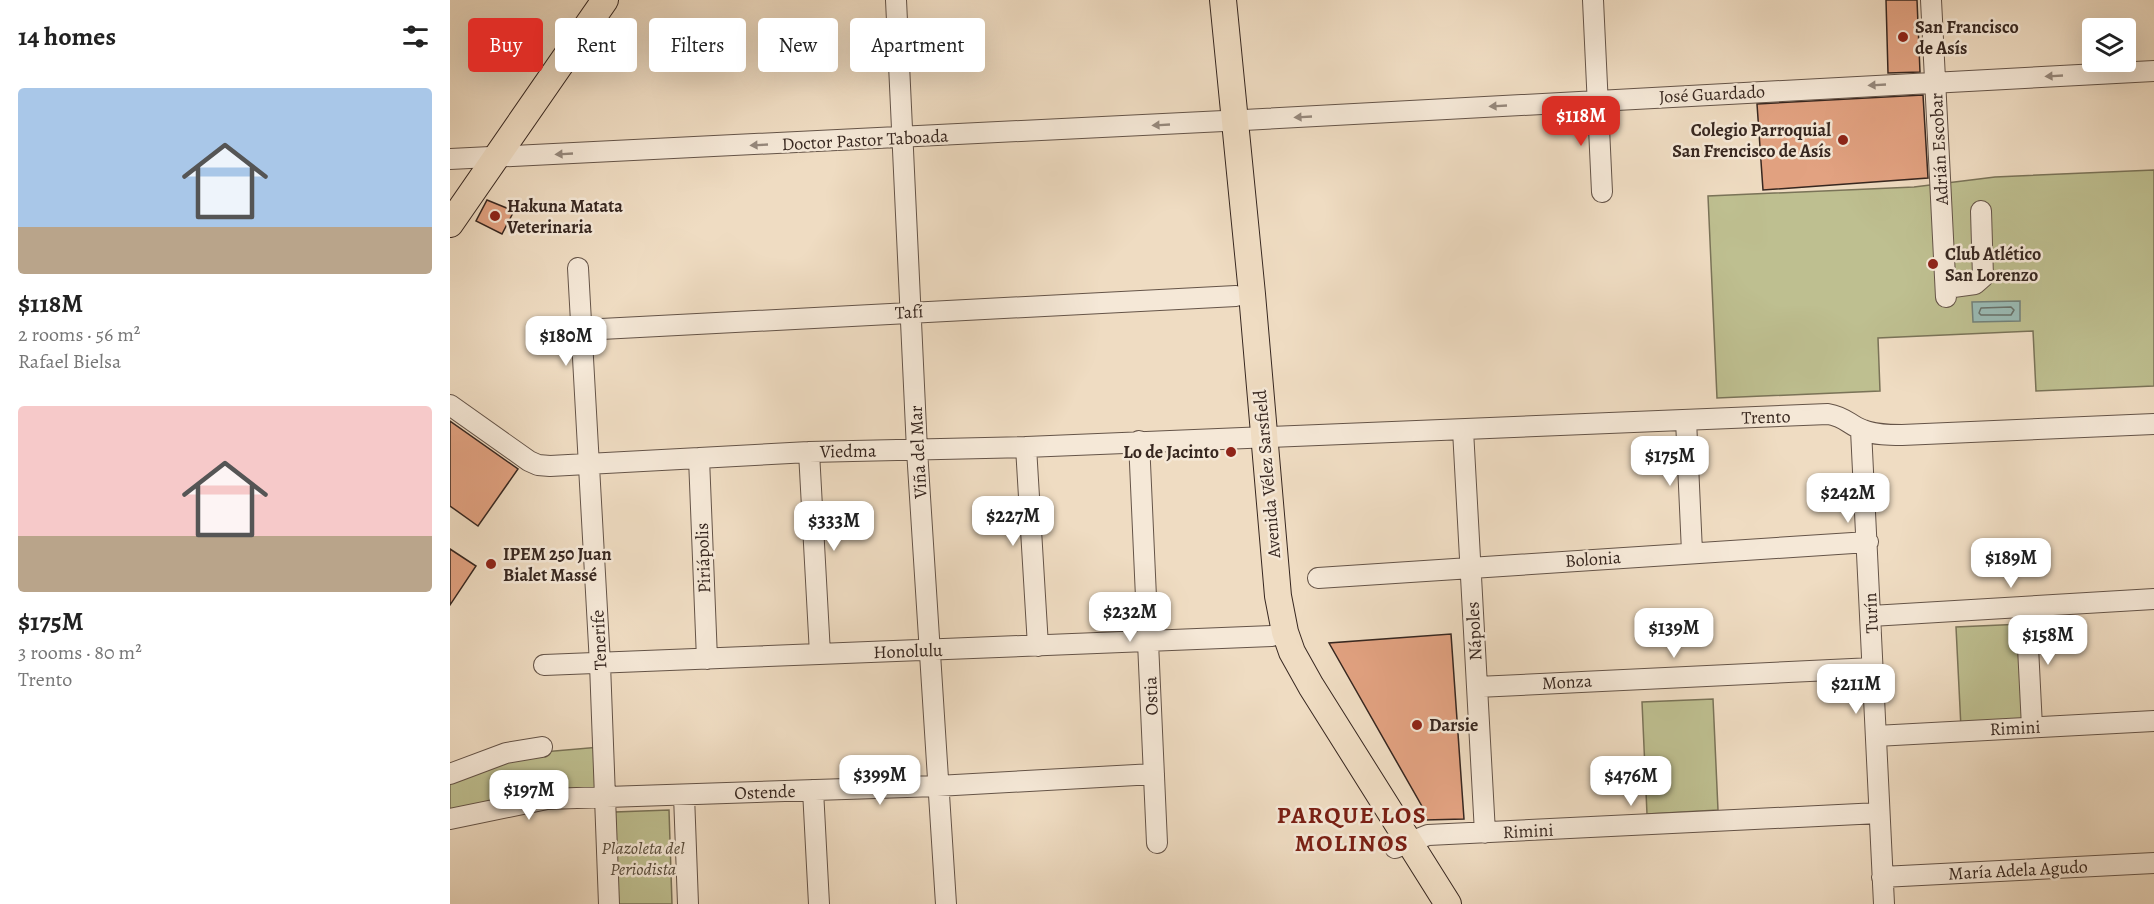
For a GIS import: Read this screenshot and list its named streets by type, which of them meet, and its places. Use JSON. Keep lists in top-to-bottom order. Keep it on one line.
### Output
{"streets":{"main road":["Avenida Vélez Sarsfield"],"street":["José Guardado","Doctor Pastor Taboada","Adrián Escobar","Tafí","Trento","Viedma","Viña del Mar","Piriápolis","Bolonia","Turín","Nápoles","Tenerife","Honolulu","Monza","Ostia","Rimini","Ostende","María Adela Agudo"]},"crossings":[["José Guardado","Doctor Pastor Taboada"],["José Guardado","Adrián Escobar"],["José Guardado","Avenida Vélez Sarsfield"],["Doctor Pastor Taboada","Viña del Mar"],["Doctor Pastor Taboada","Avenida Vélez Sarsfield"],["Tafí","Viña del Mar"],["Tafí","Avenida Vélez Sarsfield"],["Tafí","Tenerife"],["Trento","Viedma"],["Trento","Avenida Vélez Sarsfield"],["Trento","Turín"],["Trento","Nápoles"],["Viedma","Viña del Mar"],["Viedma","Avenida Vélez Sarsfield"],["Viedma","Piriápolis"],["Viedma","Tenerife"],["Viedma","Ostia"],["Viña del Mar","Honolulu"],["Viña del Mar","Ostende"],["Avenida Vélez Sarsfield","Honolulu"],["Avenida Vélez Sarsfield","Rimini"],["Piriápolis","Honolulu"],["Bolonia","Turín"],["Bolonia","Nápoles"],["Turín","Monza"],["Turín","Rimini"],["Turín","María Adela Agudo"],["Nápoles","Monza"],["Nápoles","Rimini"],["Tenerife","Honolulu"],["Tenerife","Ostende"],["Honolulu","Ostia"],["Ostia","Ostende"]],"one_way":["José Guardado","Doctor Pastor Taboada"],"districts":["PARQUE LOS MOLINOS"],"parks":["Plazoleta del Periodista"],"places":["San Francisco de Asís","Colegio Parroquial San Frencisco de Asís","Hakuna Matata Veterinaria","Club Atlético San Lorenzo","Lo de Jacinto","IPEM 250 Juan Bialet Massé","Darsie"],"page":{"heading":"14 homes","chip":["Buy","Rent","Filters","New","Apartment"],"list":[{"name":"$118M","note":"2 rooms · 56 m² · Rafael Bielsa"},{"name":"$175M","note":"3 rooms · 80 m² · Trento"}],"price":["$118M","$180M","$175M","$242M","$227M","$333M","$189M","$232M","$139M","$158M","$211M","$399M","$476M","$197M"]}}
